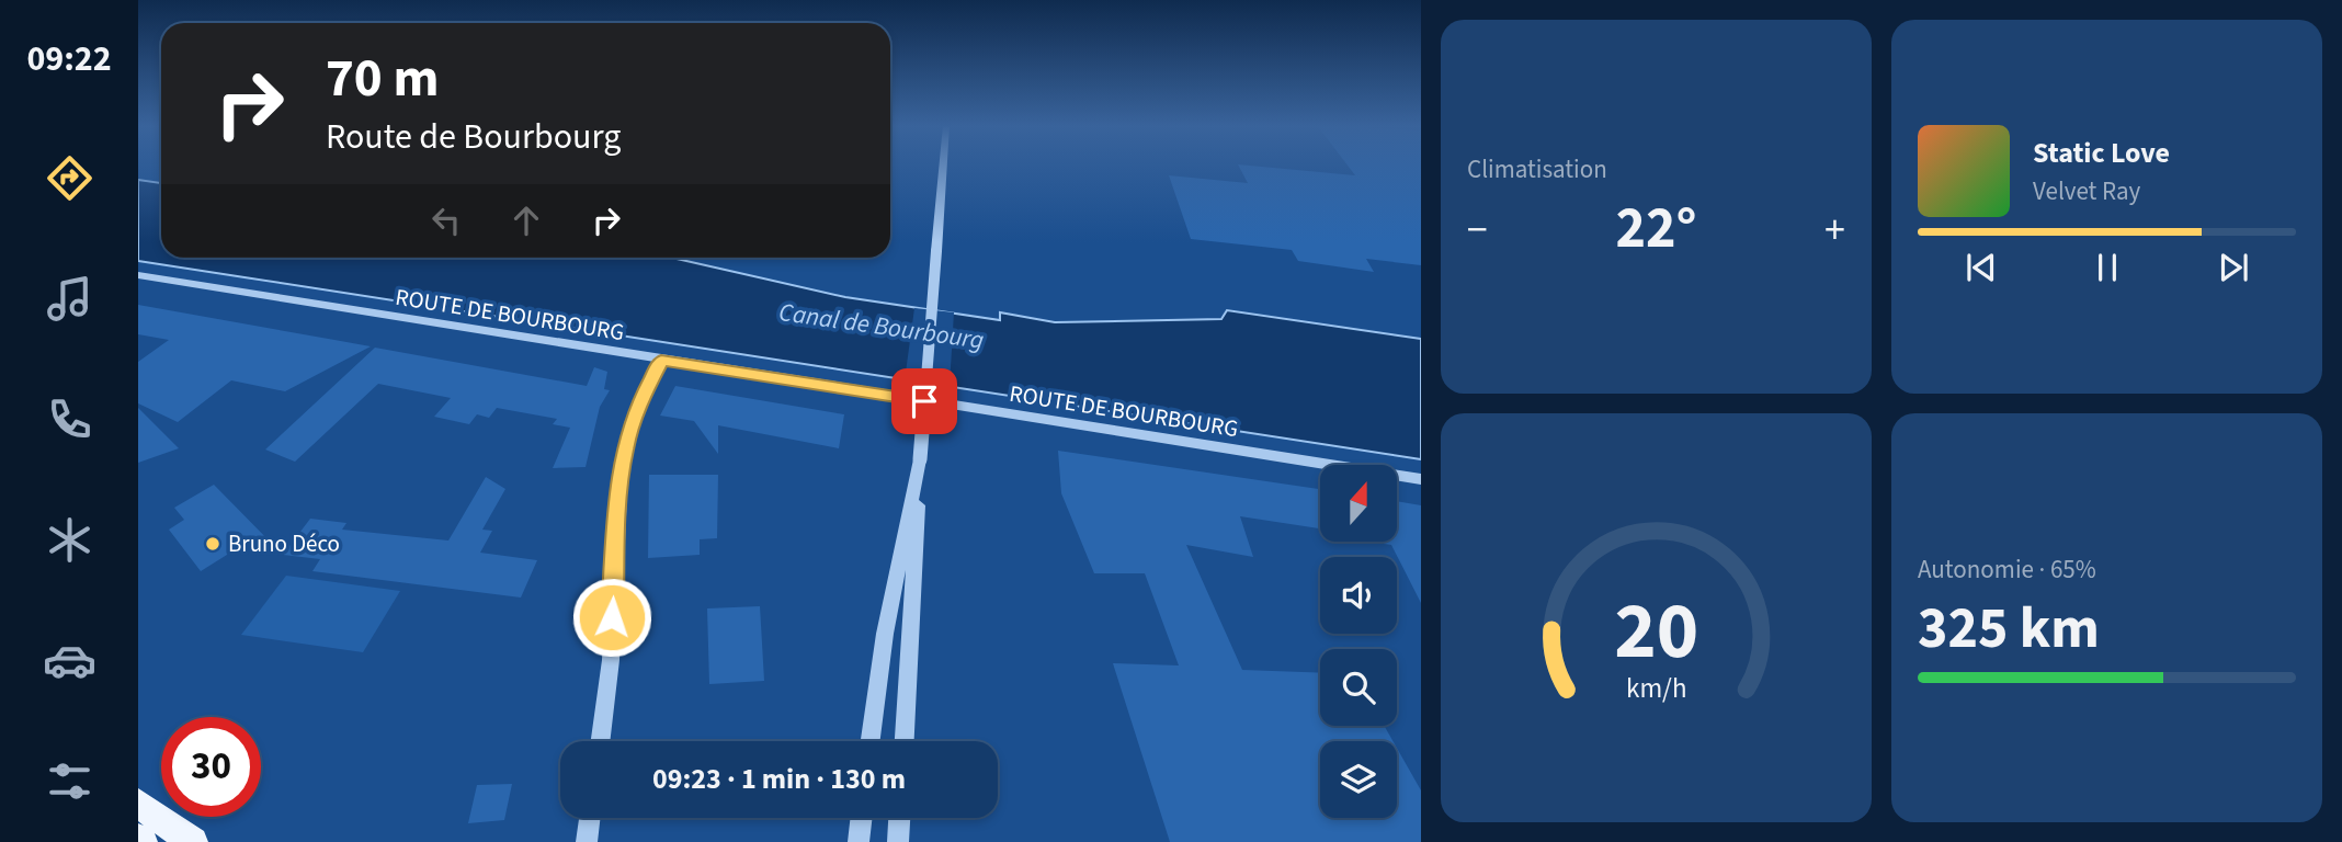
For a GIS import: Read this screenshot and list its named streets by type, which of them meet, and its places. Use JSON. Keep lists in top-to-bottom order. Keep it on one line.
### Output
{"streets":{"street":["ROUTE DE BOURBOURG"]},"water":["Canal de Bourbourg"],"places":["Bruno Déco"],"north":"top","page":{"tabs":"09:22","tile":["Climatisation",["Autonomie · 65%","325 km"]],"turn":["70 m","Route de Bourbourg"],"song":["Static Love","Velvet Ray"],"heat":["−","22°","+"],"limit":"30","trip":"09:23 · 1 min · 130 m","gauge":["20","km/h"]}}
